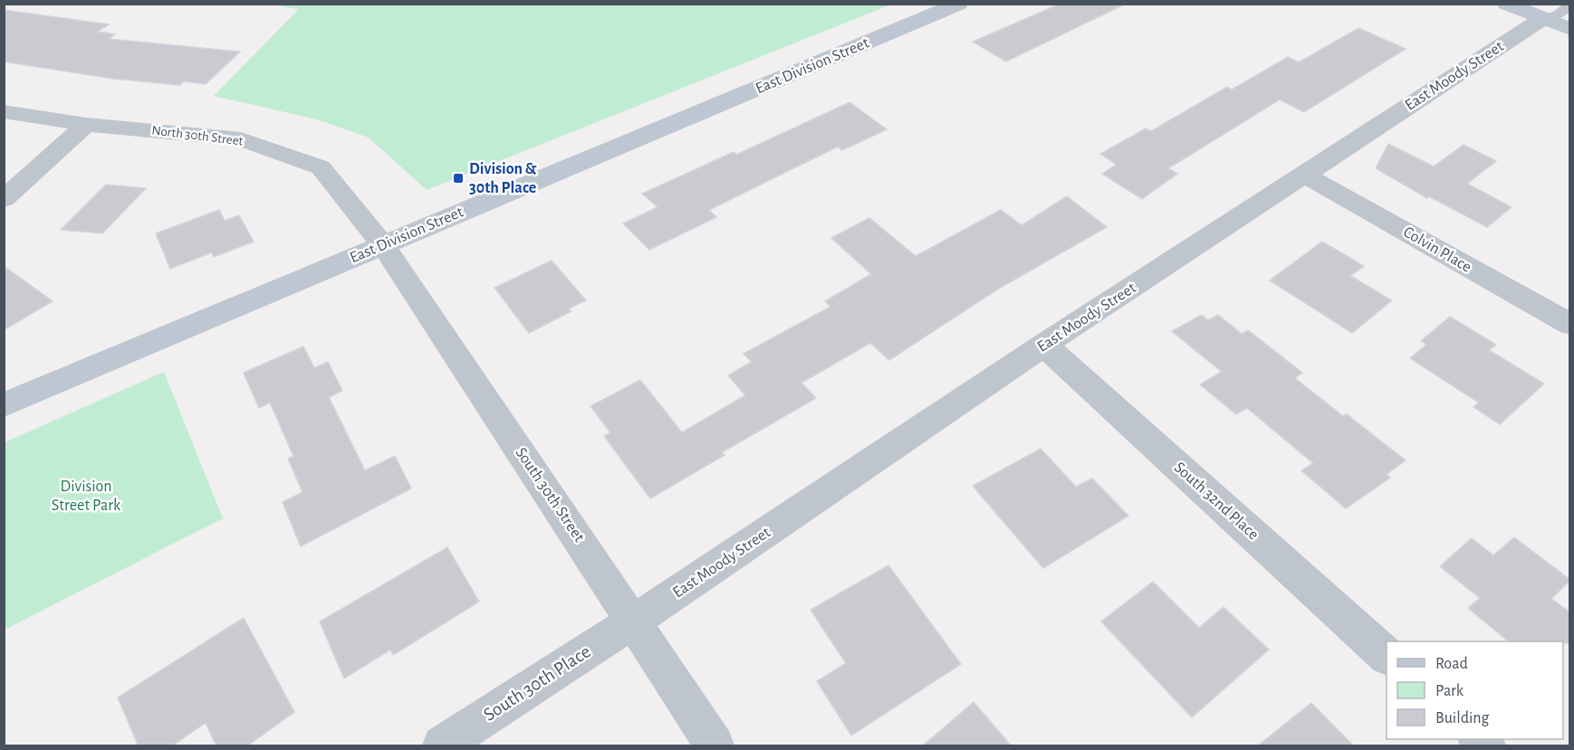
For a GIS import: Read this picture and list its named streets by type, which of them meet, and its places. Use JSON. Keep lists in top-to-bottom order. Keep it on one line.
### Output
{"streets":{"street":["East Division Street","East Moody Street","North 30th Street","Colvin Place","South 30th Street","South 32nd Place","South 30th Place"]},"crossings":[["East Division Street","North 30th Street"],["East Division Street","South 30th Street"],["East Moody Street","Colvin Place"],["East Moody Street","South 30th Street"],["East Moody Street","South 32nd Place"],["East Moody Street","South 30th Place"],["North 30th Street","South 30th Street"],["South 30th Street","South 30th Place"]],"parks":["Division Street Park"],"places":{"transit":["Division & 30th Place"]},"legend":["Road","Park","Building"]}
